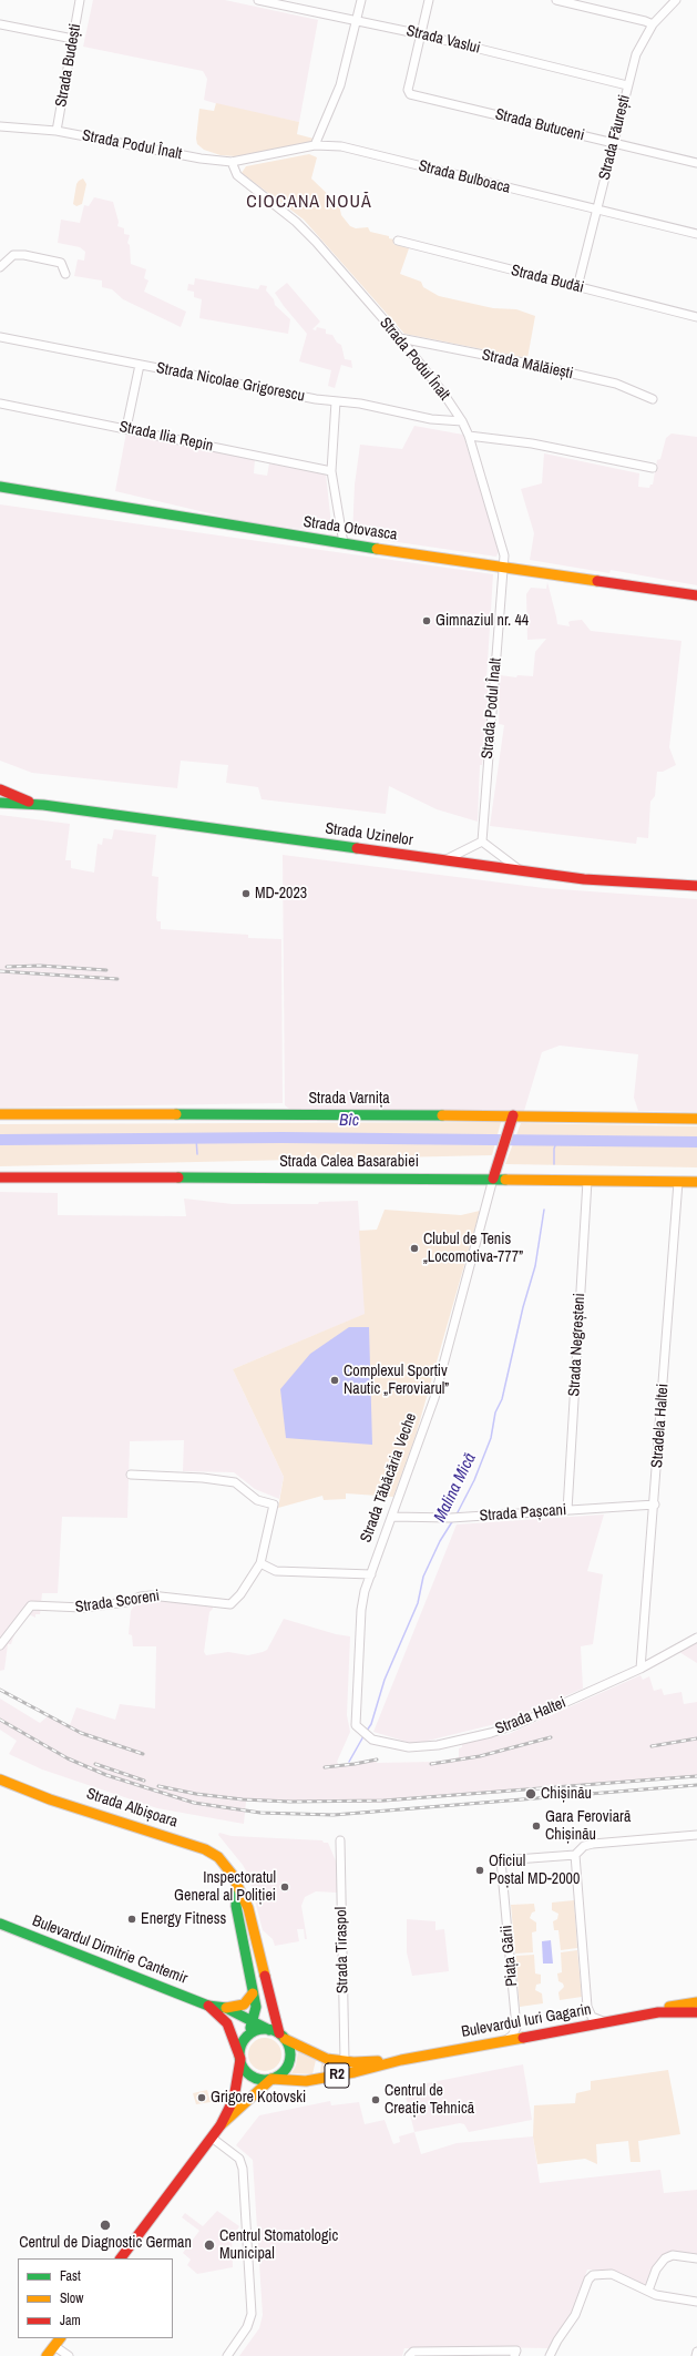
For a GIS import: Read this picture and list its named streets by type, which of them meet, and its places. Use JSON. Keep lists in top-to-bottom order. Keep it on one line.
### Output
{"streets":{"main road":["Strada Otovasca","Strada Uzinelor","Strada Varnița","Strada Calea Basarabiei","Strada Tăbăcăria Veche","Strada Albișoara","Bulevardul Dimitrie Cantemir","Bulevardul Iuri Gagarin","R2"],"street":["Strada Vaslui","Strada Budești","Strada Butuceni","Strada Făurești","Strada Podul Înalt","Strada Bulboaca","Strada Budăi","Strada Mălăiești","Strada Nicolae Grigorescu","Strada Ilia Repin","Strada Negreșteni","Stradela Haltei","Strada Pașcani","Strada Scoreni","Strada Haltei","Strada Tiraspol","Piața Gării"]},"crossings":[["Strada Vaslui","Strada Butuceni"],["Strada Vaslui","Strada Făurești"],["Strada Budești","Strada Podul Înalt"],["Strada Butuceni","Strada Făurești"],["Strada Făurești","Strada Bulboaca"],["Strada Făurești","Strada Budăi"],["Strada Podul Înalt","Strada Bulboaca"],["Strada Podul Înalt","Strada Mălăiești"],["Strada Podul Înalt","Strada Nicolae Grigorescu"],["Strada Podul Înalt","Strada Otovasca"],["Strada Varnița","Strada Tăbăcăria Veche"],["Strada Calea Basarabiei","Strada Negreșteni"],["Strada Calea Basarabiei","Stradela Haltei"],["Strada Calea Basarabiei","Strada Tăbăcăria Veche"],["Strada Negreșteni","Strada Pașcani"],["Stradela Haltei","Strada Pașcani"],["Stradela Haltei","Strada Haltei"],["Strada Tăbăcăria Veche","Strada Pașcani"],["Strada Tăbăcăria Veche","Strada Haltei"],["Strada Albișoara","Bulevardul Dimitrie Cantemir"],["Strada Albișoara","Bulevardul Iuri Gagarin"],["Bulevardul Dimitrie Cantemir","Bulevardul Iuri Gagarin"],["Strada Tiraspol","Bulevardul Iuri Gagarin"],["Piața Gării","Bulevardul Iuri Gagarin"]],"districts":["CIOCANA NOUĂ"],"water":["Bîc","Malina Mică"],"places":["Gimnaziul nr. 44","MD-2023","Clubul de Tenis „Locomotiva-777”","Complexul Sportiv Nautic „Feroviarul”","Chișinău","Gara Feroviară Chișinău","Oficiul Poștal MD-2000","Inspectoratul General al Poliției","Energy Fitness","Grigore Kotovski","Centrul de Creație Tehnică","Centrul de Diagnostic German","Centrul Stomatologic Municipal"],"legend":["Fast","Slow","Jam"]}
